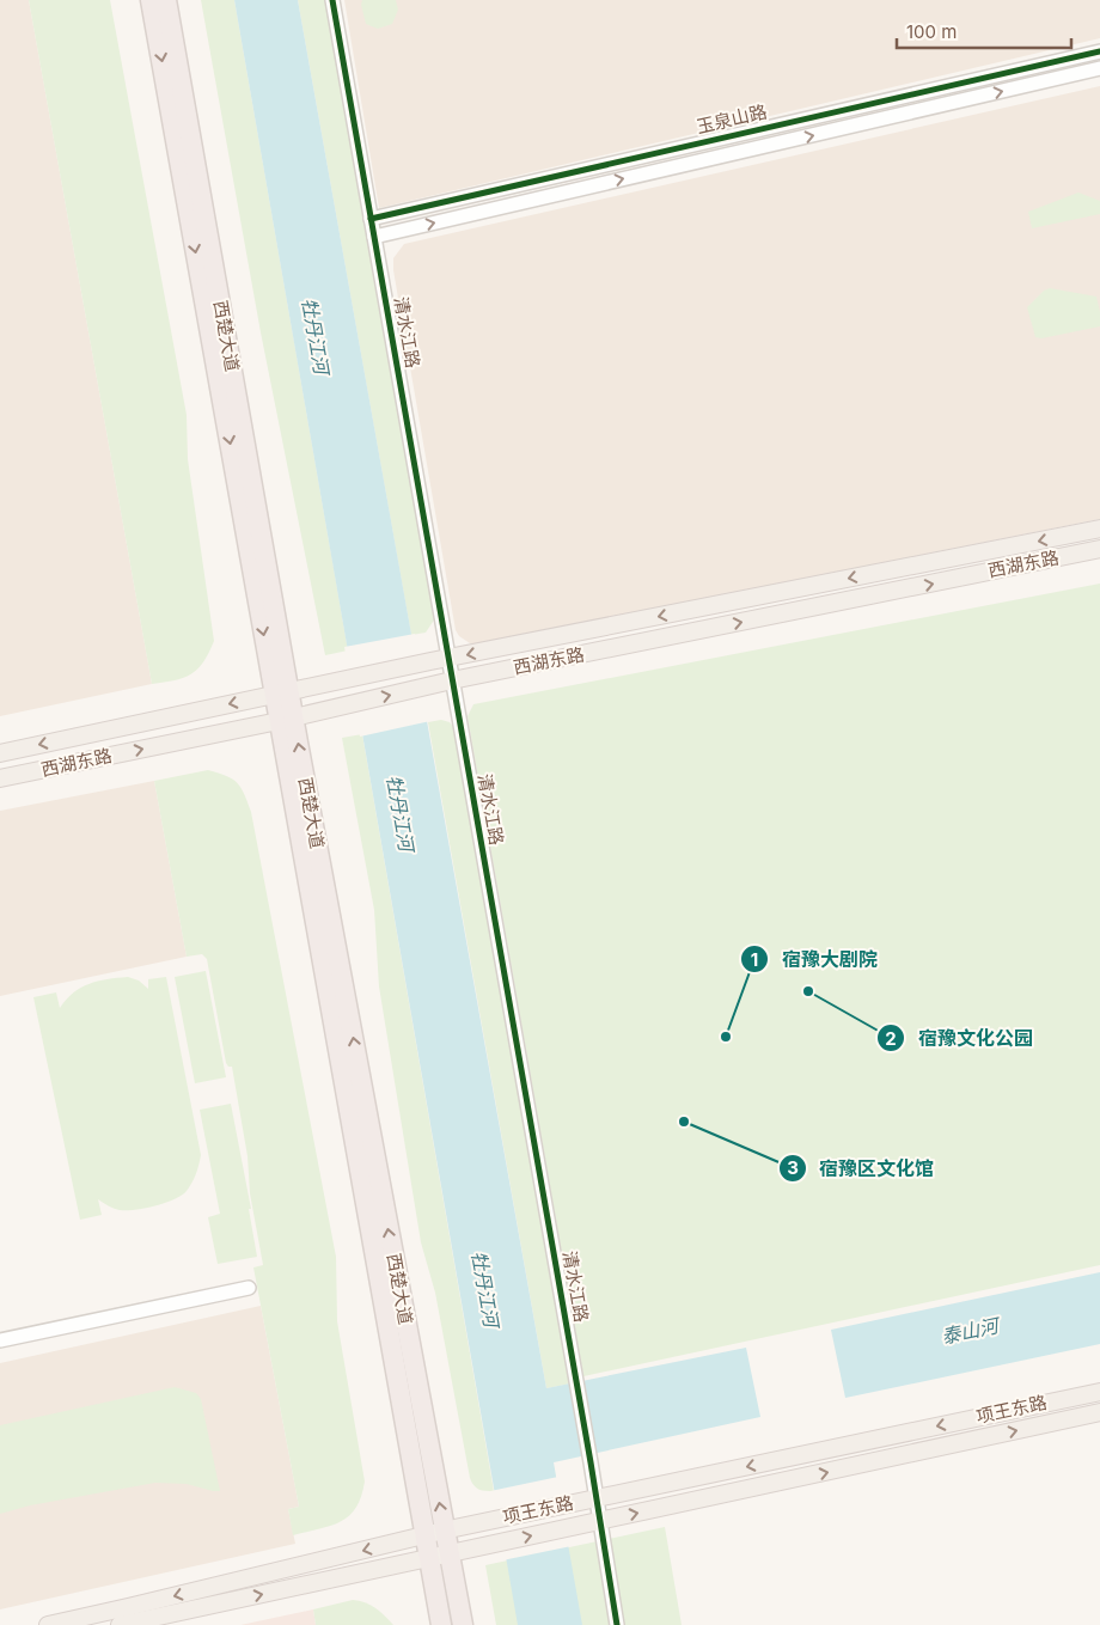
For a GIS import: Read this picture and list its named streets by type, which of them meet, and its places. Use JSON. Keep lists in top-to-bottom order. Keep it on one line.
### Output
{"streets":{"highway":["西楚大道"],"main road":["西湖东路","项王东路"],"street":["玉泉山路","清水江路"]},"crossings":[["玉泉山路","清水江路"],["清水江路","西湖东路"],["清水江路","项王东路"],["西楚大道","西湖东路"],["西楚大道","项王东路"]],"water":["牡丹江河","泰山河"],"places":["宿豫文化公园","宿豫大剧院","宿豫区文化馆"],"scale_bar":"100 m"}
